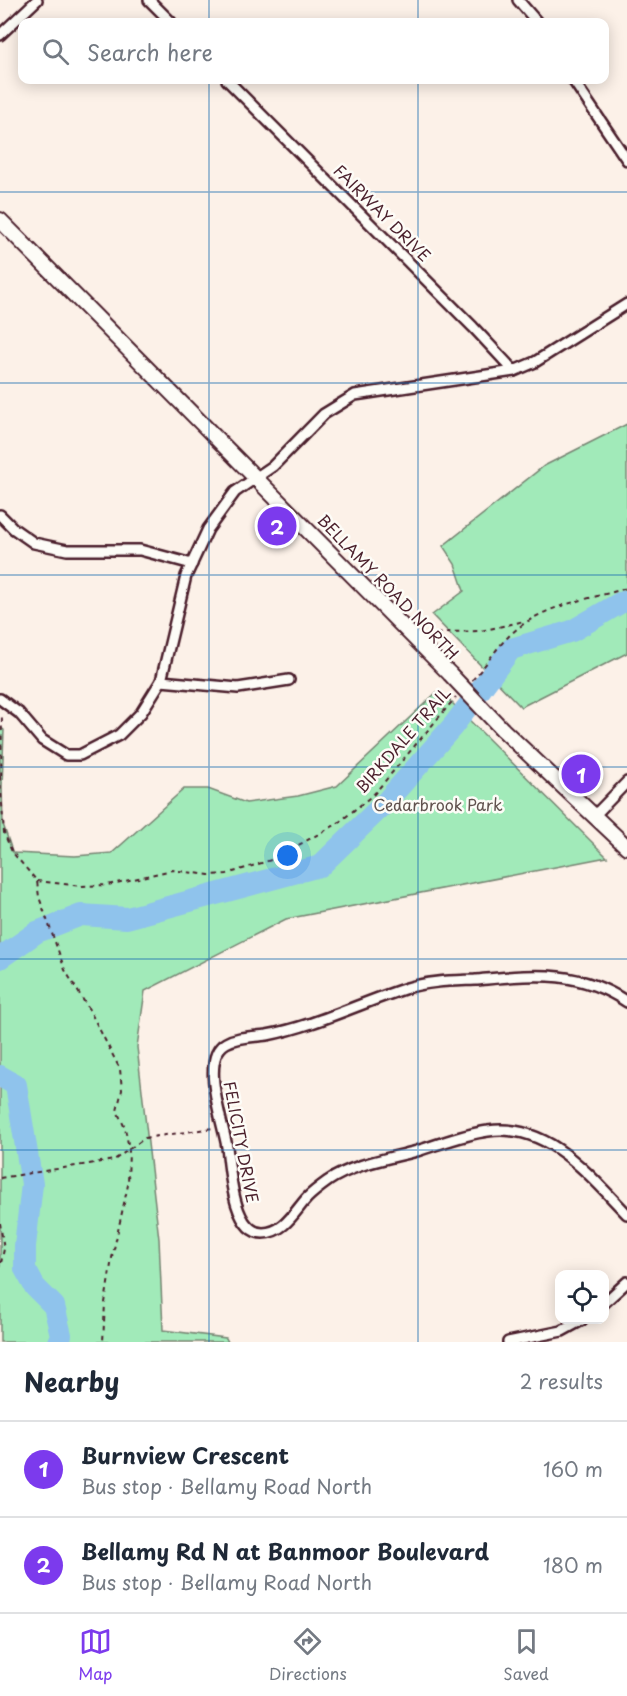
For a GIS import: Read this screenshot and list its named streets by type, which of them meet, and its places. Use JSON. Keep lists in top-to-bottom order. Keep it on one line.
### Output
{"streets":{"street":["FAIRWAY DRIVE","BELLAMY ROAD NORTH","FELICITY DRIVE"],"path":["BIRKDALE TRAIL"]},"parks":["Cedarbrook Park"],"page":{"search":"Search here","pins":["2","1"],"heading":["Nearby","2 results"],"list":[{"mark":"1","name":"Burnview Crescent","note":"Bus stop · Bellamy Road North","value":"160 m"},{"mark":"2","name":"Bellamy Rd N at Banmoor Boulevard","note":"Bus stop · Bellamy Road North","value":"180 m"}],"nav":["Map","Directions","Saved"]}}
